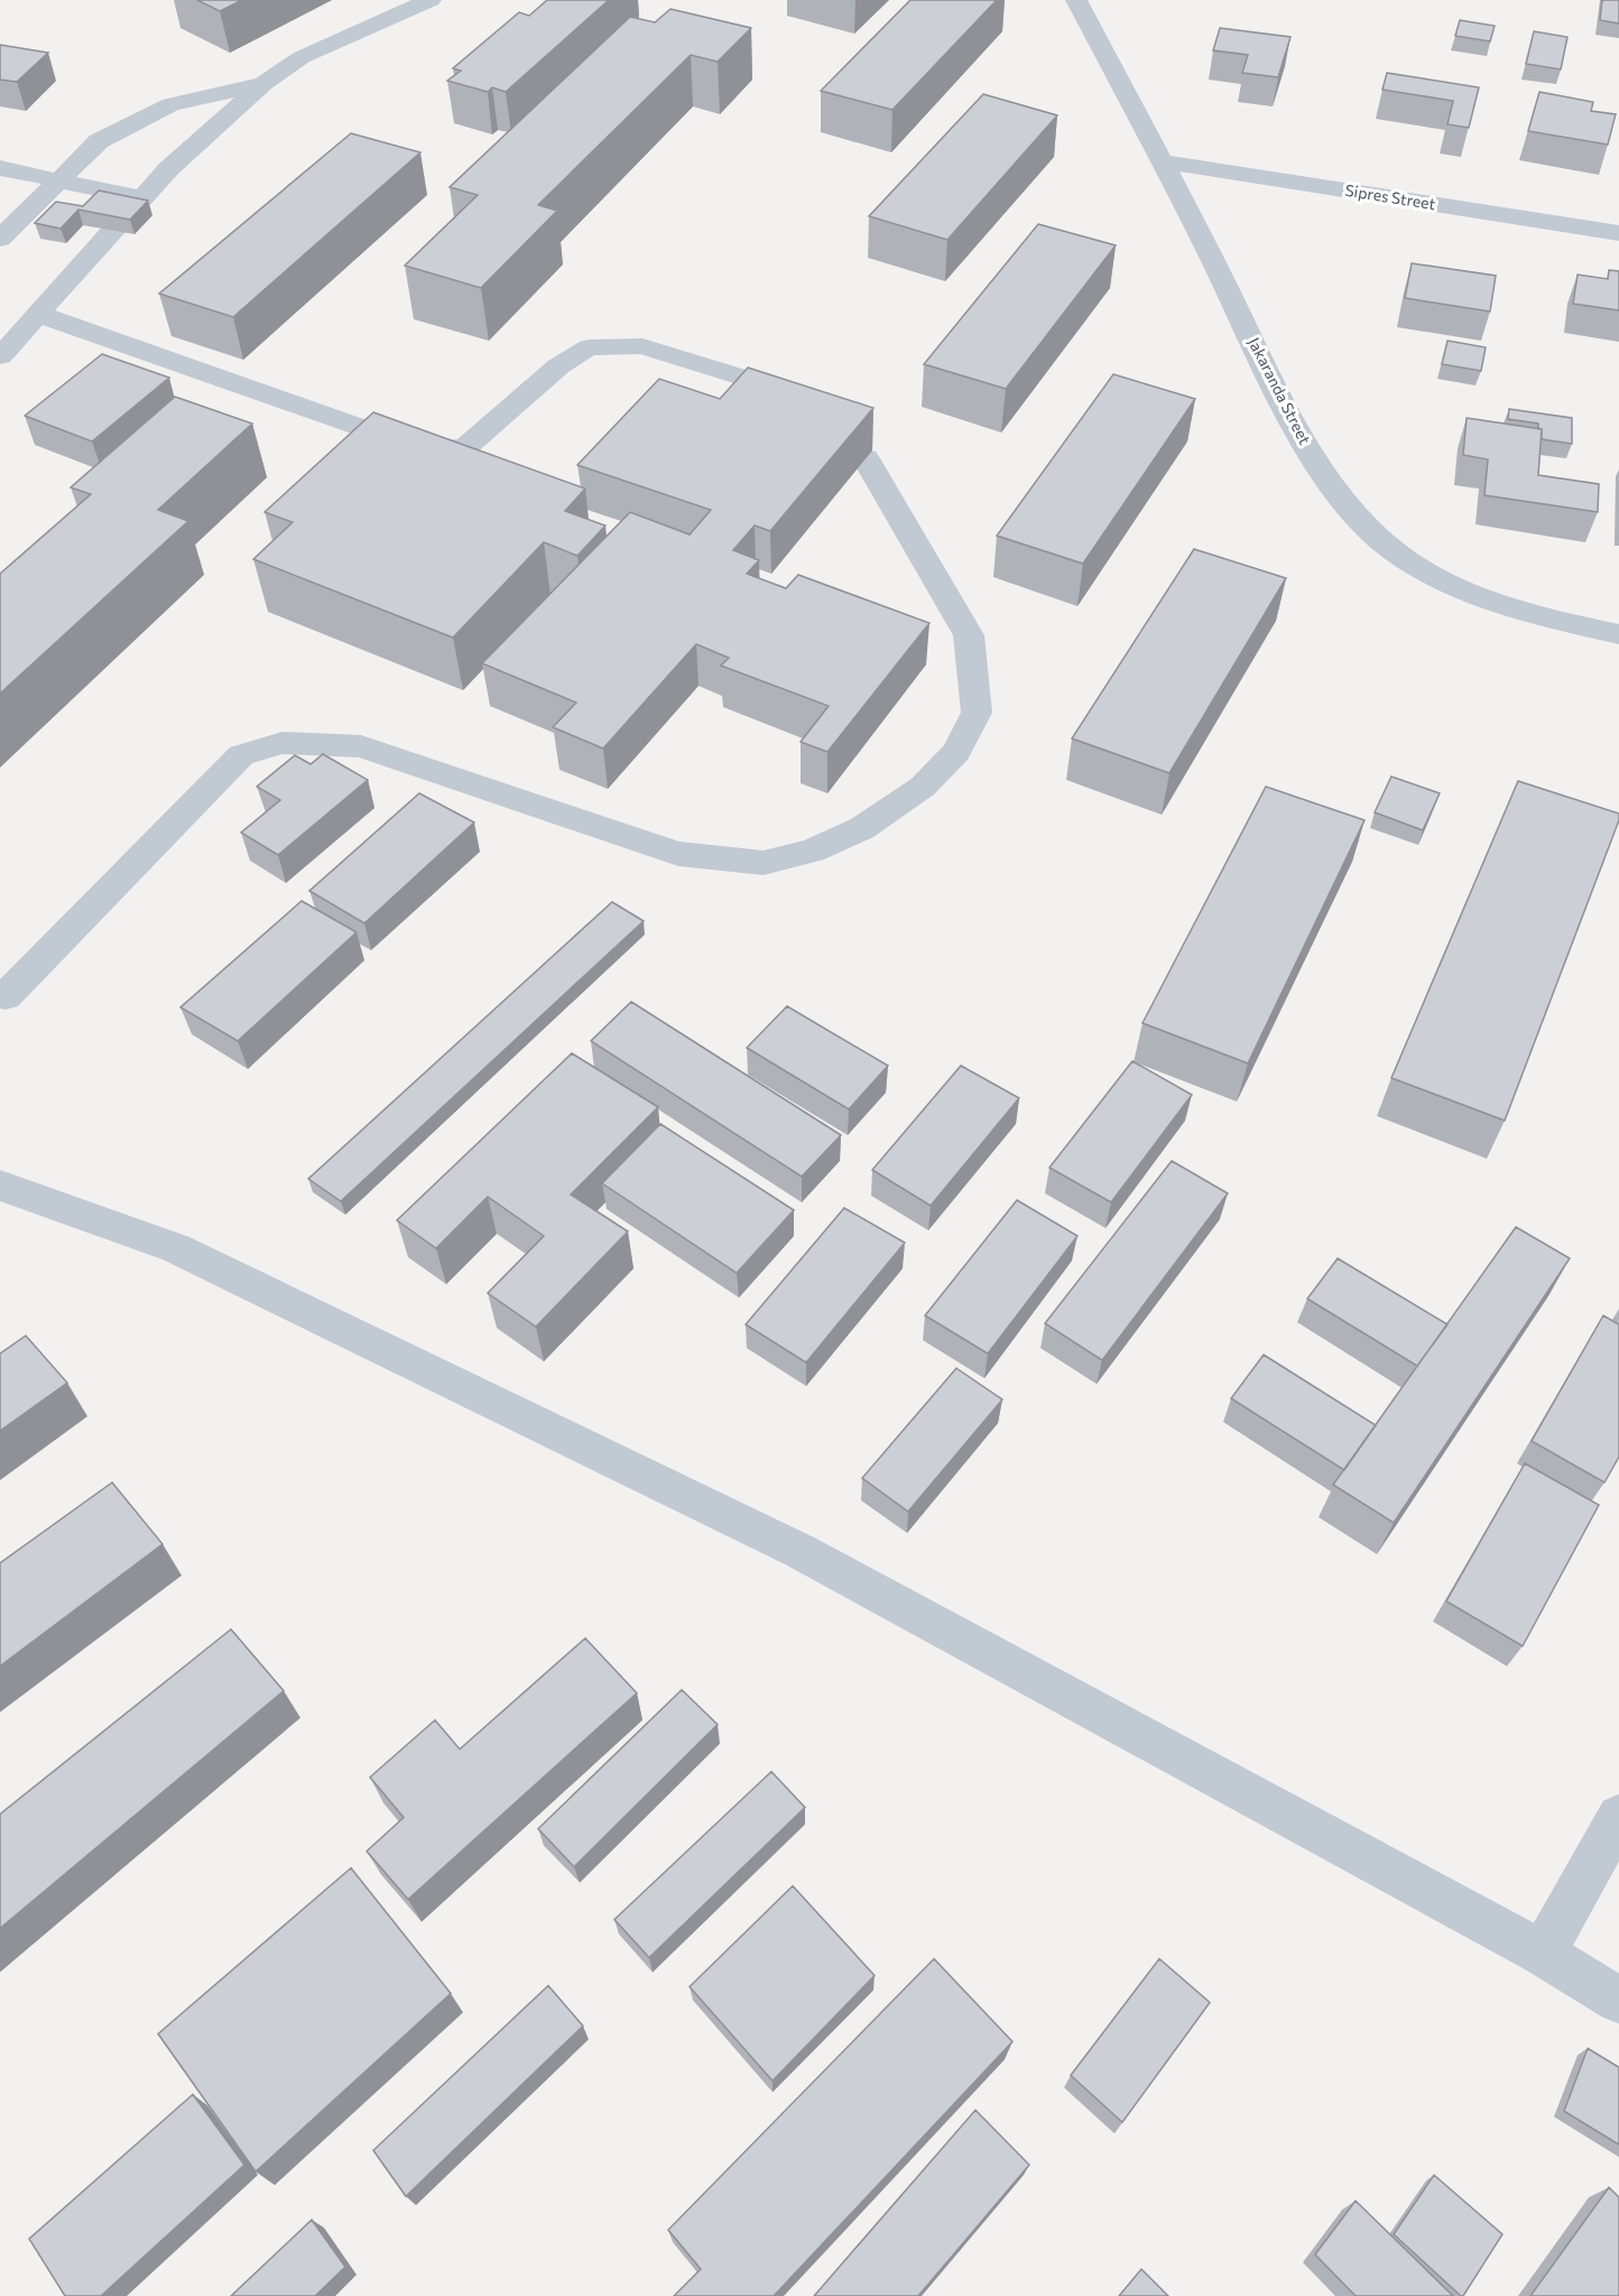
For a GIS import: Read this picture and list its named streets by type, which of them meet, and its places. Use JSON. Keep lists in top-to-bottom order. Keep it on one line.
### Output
{"streets":{"street":["Sipres Street","Jakaranda Street"]},"crossings":[["Sipres Street","Jakaranda Street"]]}
